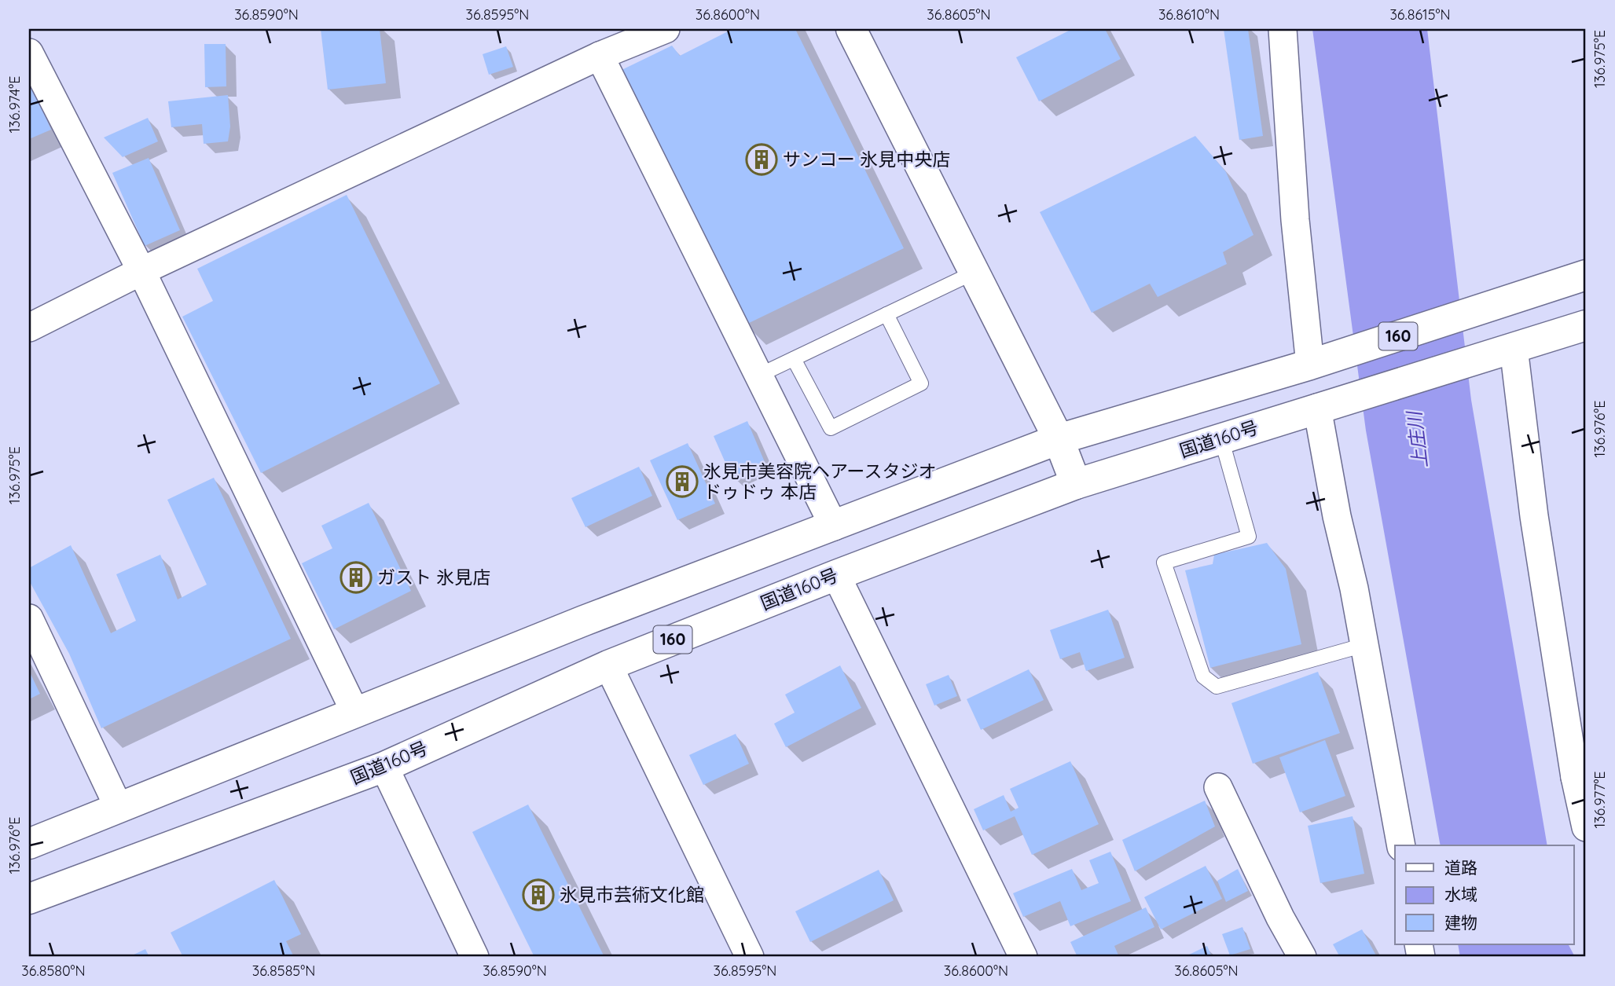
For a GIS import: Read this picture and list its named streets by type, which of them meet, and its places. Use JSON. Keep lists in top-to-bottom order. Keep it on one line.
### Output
{"streets":{"main road":["160","国道160号"]},"water":["上庄川"],"places":{"building":["サンコー 氷見中央店","氷見市美容院ヘアースタジオ ドゥドゥ 本店","ガスト 氷見店","氷見市芸術文化館"]},"legend":["道路","水域","建物"],"coordinates":["36.8590°N","36.8595°N","36.8600°N","36.8605°N","36.8610°N","36.8615°N","136.975°E","136.974°E","136.976°E","136.977°E","36.8580°N","36.8585°N"]}
